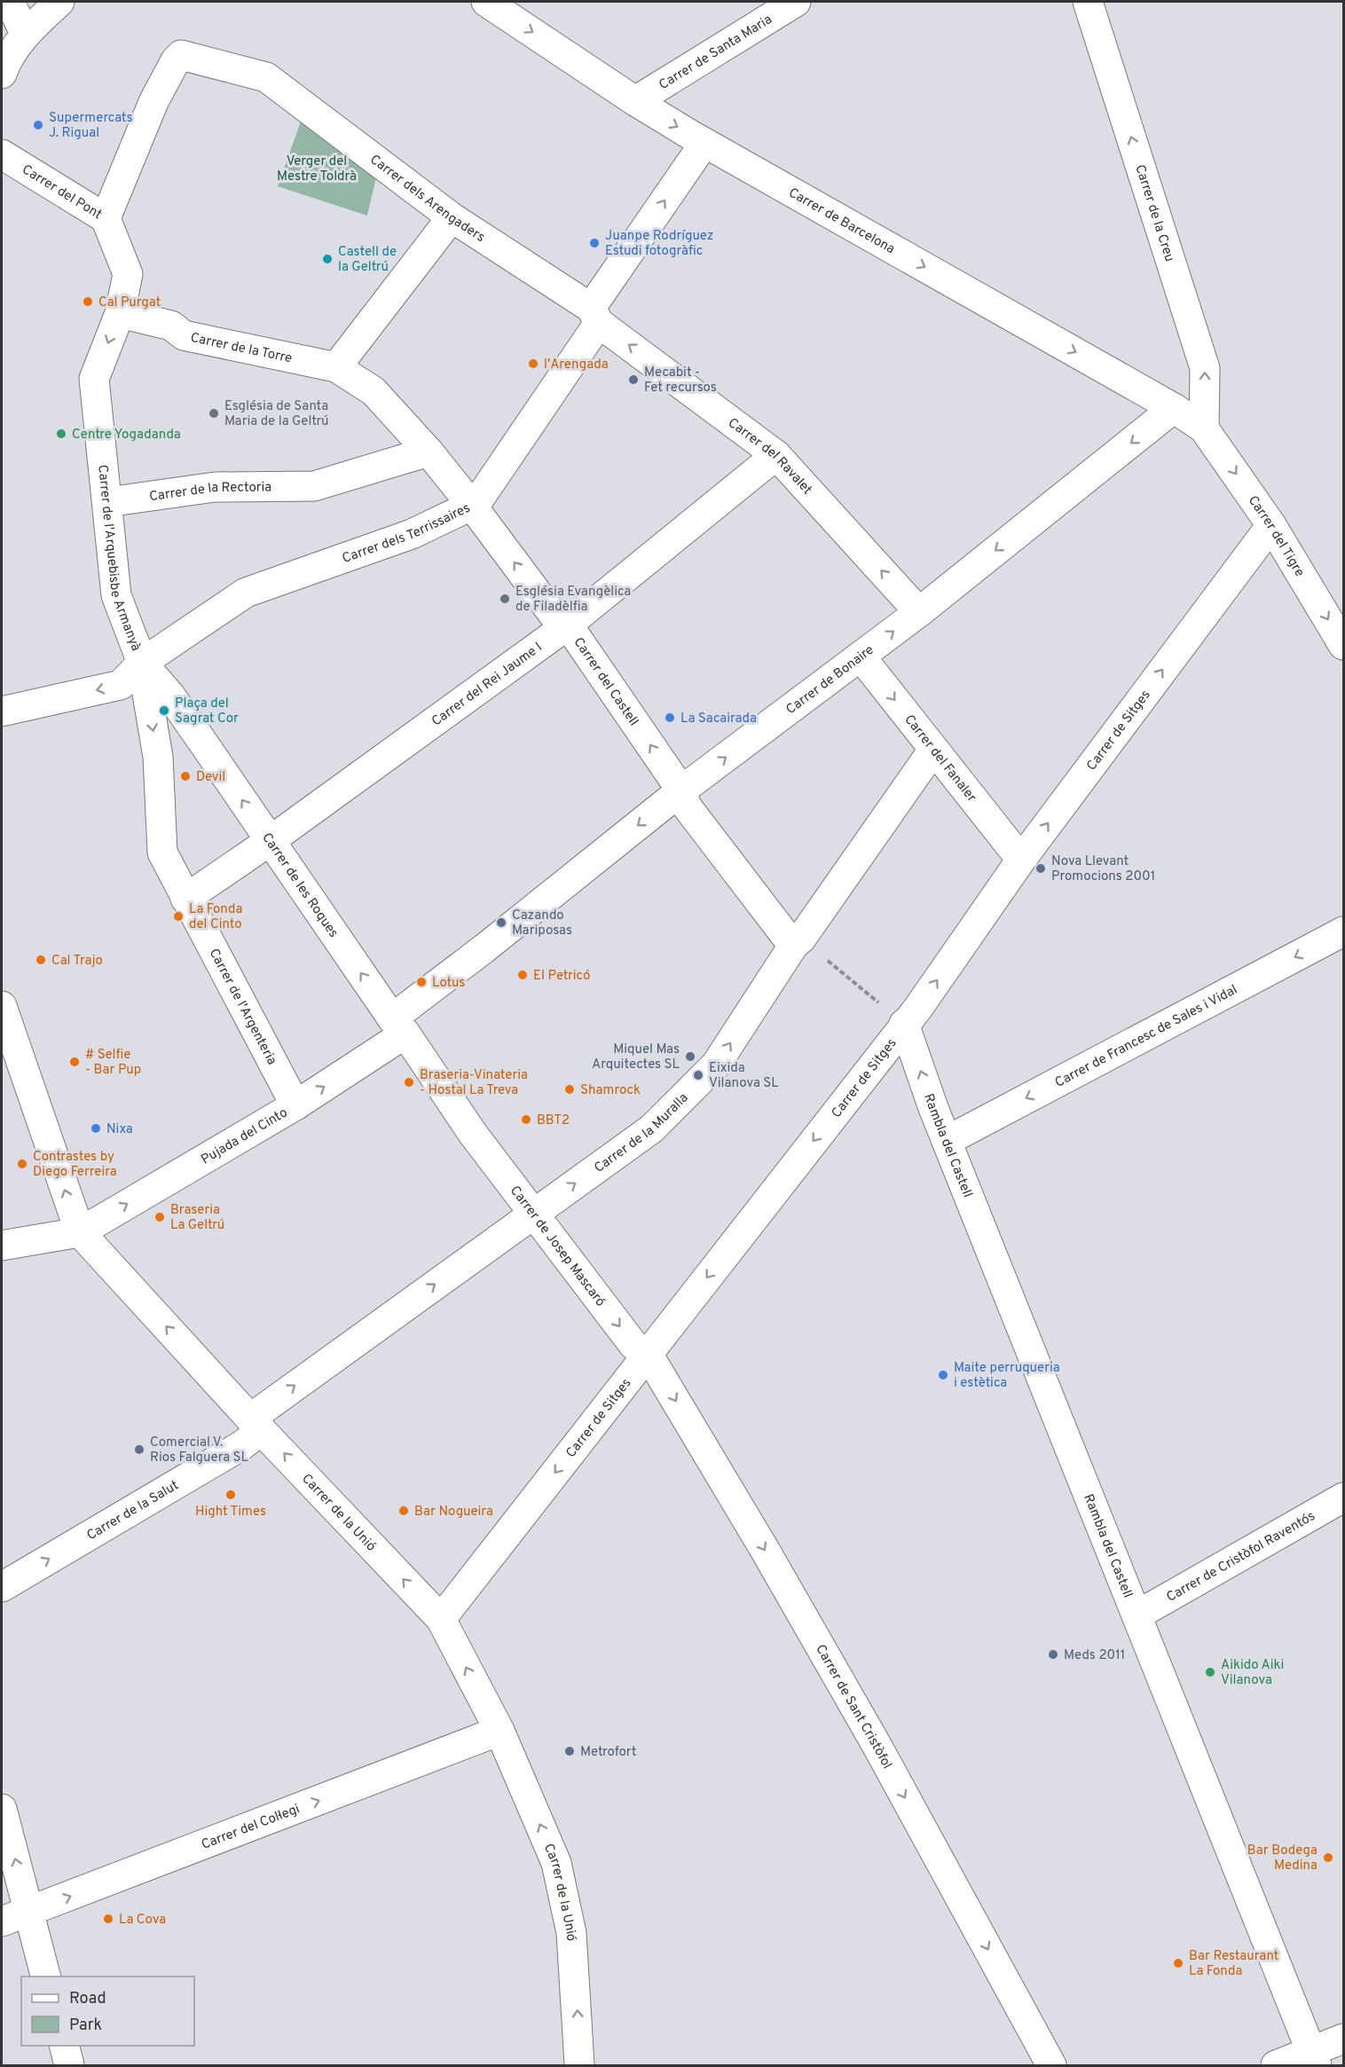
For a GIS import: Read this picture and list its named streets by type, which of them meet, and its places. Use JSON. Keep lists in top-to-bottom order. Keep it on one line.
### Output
{"streets":{"street":["Carrer de Santa Maria","Carrer del Pont","Carrer dels Arengaders","Carrer de la Creu","Carrer de Barcelona","Carrer de la Torre","Carrer del Ravalet","Carrer de la Rectoria","Carrer dels Terrissaires","Carrer del Tigre","Carrer de l'Arquebisbe Armanyà","Carrer de Bonaire","Carrer del Castell","Carrer del Rei Jaume I","Carrer de Sitges","Carrer del Fanaler","Carrer de les Roques","Carrer de l'Argenteria","Carrer de Francesc de Sales i Vidal","Carrer de la Muralla","Pujada del Cinto","Rambla del Castell","Carrer de Josep Mascaró","Carrer de la Salut","Carrer de la Unió","Carrer de Cristòfol Raventós","Carrer de Sant Cristòfol","Carrer del Col·legi"]},"crossings":[["Carrer de Santa Maria","Carrer de Barcelona"],["Carrer del Pont","Carrer dels Arengaders"],["Carrer del Pont","Carrer de l'Arquebisbe Armanyà"],["Carrer dels Arengaders","Carrer del Ravalet"],["Carrer dels Arengaders","Carrer dels Terrissaires"],["Carrer dels Arengaders","Carrer de l'Arquebisbe Armanyà"],["Carrer de la Creu","Carrer de Barcelona"],["Carrer de la Creu","Carrer del Tigre"],["Carrer de Barcelona","Carrer dels Terrissaires"],["Carrer de Barcelona","Carrer del Tigre"],["Carrer de Barcelona","Carrer de Bonaire"],["Carrer de la Torre","Carrer de l'Arquebisbe Armanyà"],["Carrer de la Torre","Carrer del Castell"],["Carrer del Ravalet","Carrer dels Terrissaires"],["Carrer del Ravalet","Carrer de Bonaire"],["Carrer del Ravalet","Carrer del Rei Jaume I"],["Carrer de la Rectoria","Carrer de l'Arquebisbe Armanyà"],["Carrer de la Rectoria","Carrer del Castell"],["Carrer dels Terrissaires","Carrer de l'Arquebisbe Armanyà"],["Carrer dels Terrissaires","Carrer del Castell"],["Carrer dels Terrissaires","Carrer de les Roques"],["Carrer dels Terrissaires","Carrer de l'Argenteria"],["Carrer del Tigre","Carrer de Sitges"],["Carrer de l'Arquebisbe Armanyà","Carrer de les Roques"],["Carrer de l'Arquebisbe Armanyà","Carrer de l'Argenteria"],["Carrer de Bonaire","Carrer del Castell"],["Carrer de Bonaire","Carrer del Fanaler"],["Carrer de Bonaire","Pujada del Cinto"],["Carrer del Castell","Carrer del Rei Jaume I"],["Carrer del Castell","Carrer de la Muralla"],["Carrer del Rei Jaume I","Carrer de les Roques"],["Carrer del Rei Jaume I","Carrer de l'Argenteria"],["Carrer de Sitges","Carrer del Fanaler"],["Carrer de Sitges","Rambla del Castell"],["Carrer de Sitges","Carrer de Josep Mascaró"],["Carrer de Sitges","Carrer de la Unió"],["Carrer de Sitges","Carrer de Sant Cristòfol"],["Carrer del Fanaler","Carrer de la Muralla"],["Carrer de les Roques","Carrer de l'Argenteria"],["Carrer de les Roques","Pujada del Cinto"],["Carrer de les Roques","Carrer de Josep Mascaró"],["Carrer de l'Argenteria","Pujada del Cinto"],["Carrer de Francesc de Sales i Vidal","Rambla del Castell"],["Carrer de la Muralla","Carrer de Josep Mascaró"],["Carrer de la Muralla","Carrer de la Salut"],["Carrer de la Muralla","Carrer de la Unió"],["Pujada del Cinto","Carrer de la Unió"],["Rambla del Castell","Carrer de Cristòfol Raventós"],["Carrer de Josep Mascaró","Carrer de Sant Cristòfol"],["Carrer de la Salut","Carrer de la Unió"],["Carrer de la Unió","Carrer del Col·legi"]],"one_way":["Carrer de la Creu","Carrer de Barcelona","Carrer del Ravalet","Carrer del Tigre","Carrer de l'Arquebisbe Armanyà","Carrer del Castell","Carrer del Fanaler","Carrer de les Roques","Carrer de l'Argenteria","Carrer de Francesc de Sales i Vidal","Carrer de la Muralla","Pujada del Cinto","Carrer de Josep Mascaró","Carrer de la Salut","Carrer de la Unió","Carrer de Sant Cristòfol","Carrer del Col·legi"],"parks":["Verger del Mestre Toldrà"],"places":["Supermercats J. Rigual","Juanpe Rodríguez Estudi fotogràfic","Castell de la Geltrú","Cal Purgat","l'Arengada","Mecabit - Fet recursos","Església de Santa Maria de la Geltrú","Centre Yogadanda","Església Evangèlica de Filadèlfia","Plaça del Sagrat Cor","La Sacairada","Devil","Nova Llevant Promocions 2001","La Fonda del Cinto","Cazando Mariposas","Cal Trajo","El Petricó","Lotus","Miquel Mas Arquitectes SL","# Selfie - Bar Pup","Eixida Vilanova SL","Braseria-Vinateria - Hostal La Treva","Shamrock","BBT2","Nixa","Contrastes by Diego Ferreira","Braseria La Geltrú","Maite perruqueria i estètica","Comercial V. Rios Falguera SL","Hight Times","Bar Nogueira","Meds 2011","Aikido Aiki Vilanova","Metrofort","Bar Bodega Medina","La Cova","Bar Restaurant La Fonda"],"legend":["Road","Park"]}
